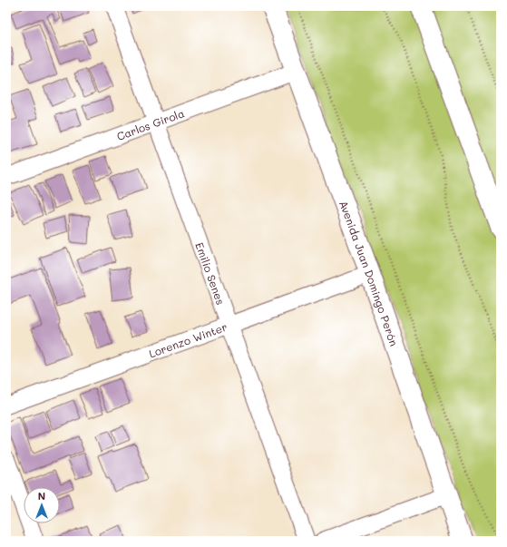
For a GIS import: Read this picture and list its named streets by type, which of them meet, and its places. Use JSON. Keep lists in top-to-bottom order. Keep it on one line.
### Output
{"streets":{"main road":["Avenida Juan Domingo Perón"],"street":["Carlos Girola","Emilio Senes","Lorenzo Winter"]},"crossings":[["Carlos Girola","Emilio Senes"],["Carlos Girola","Avenida Juan Domingo Perón"],["Emilio Senes","Lorenzo Winter"],["Avenida Juan Domingo Perón","Lorenzo Winter"]],"north":"top"}
